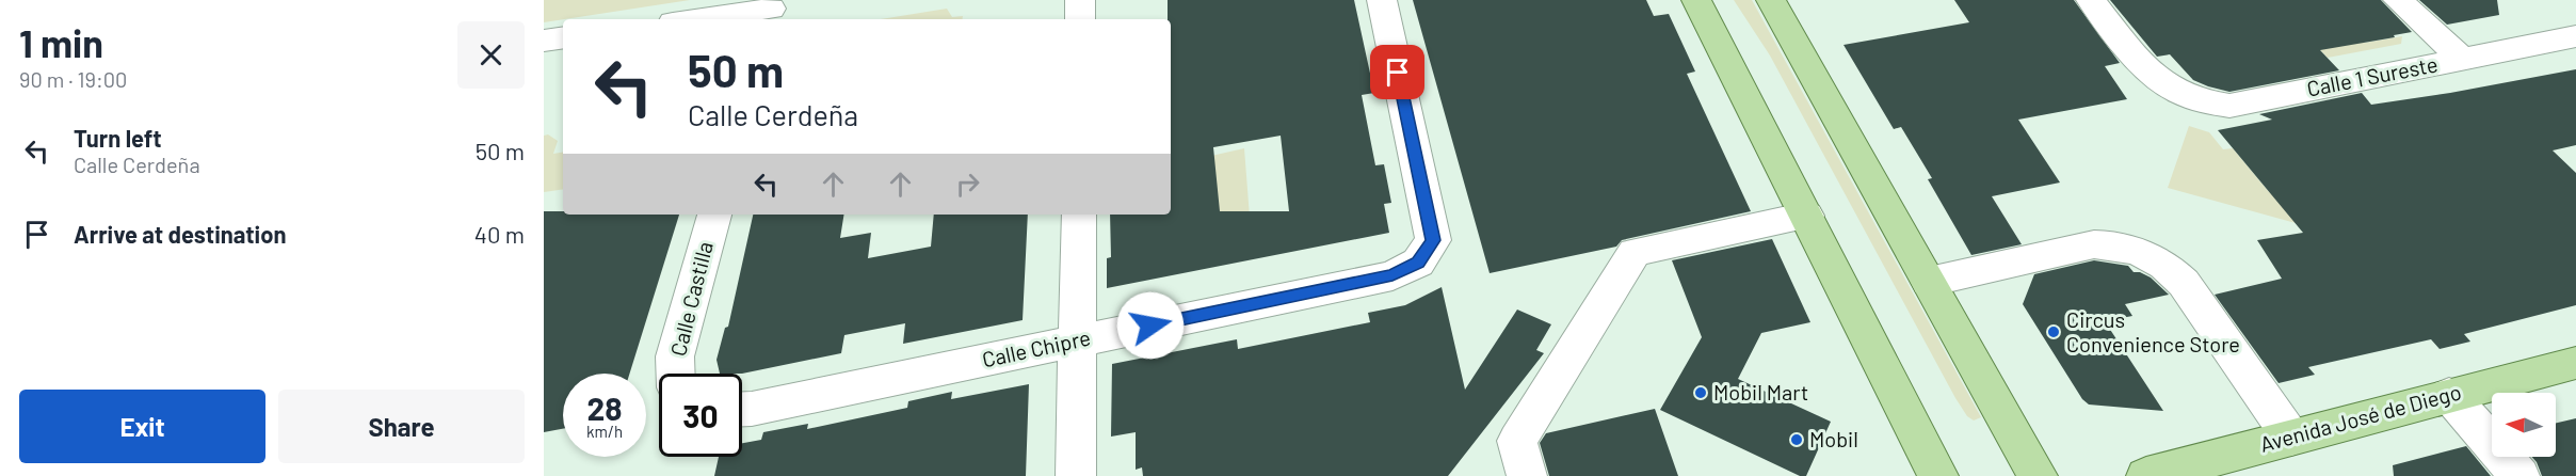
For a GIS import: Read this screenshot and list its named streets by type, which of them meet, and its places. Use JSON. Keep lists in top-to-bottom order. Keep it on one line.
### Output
{"streets":{"main road":["Avenida José de Diego"],"street":["Calle 1 Sureste","Calle Castilla","Calle Chipre"]},"places":["Circus Convenience Store","Mobil Mart","Mobil"],"north":"left","page":{"heading":["1 min","90 m · 19:00"],"turn":["50 m","Calle Cerdeña"],"list":[{"name":"Turn left","note":"Calle Cerdeña","value":"50 m"},{"name":"Arrive at destination","value":"40 m"}],"speed":"28 km/h","limit":"30","buttons":["Exit","Share"]}}
